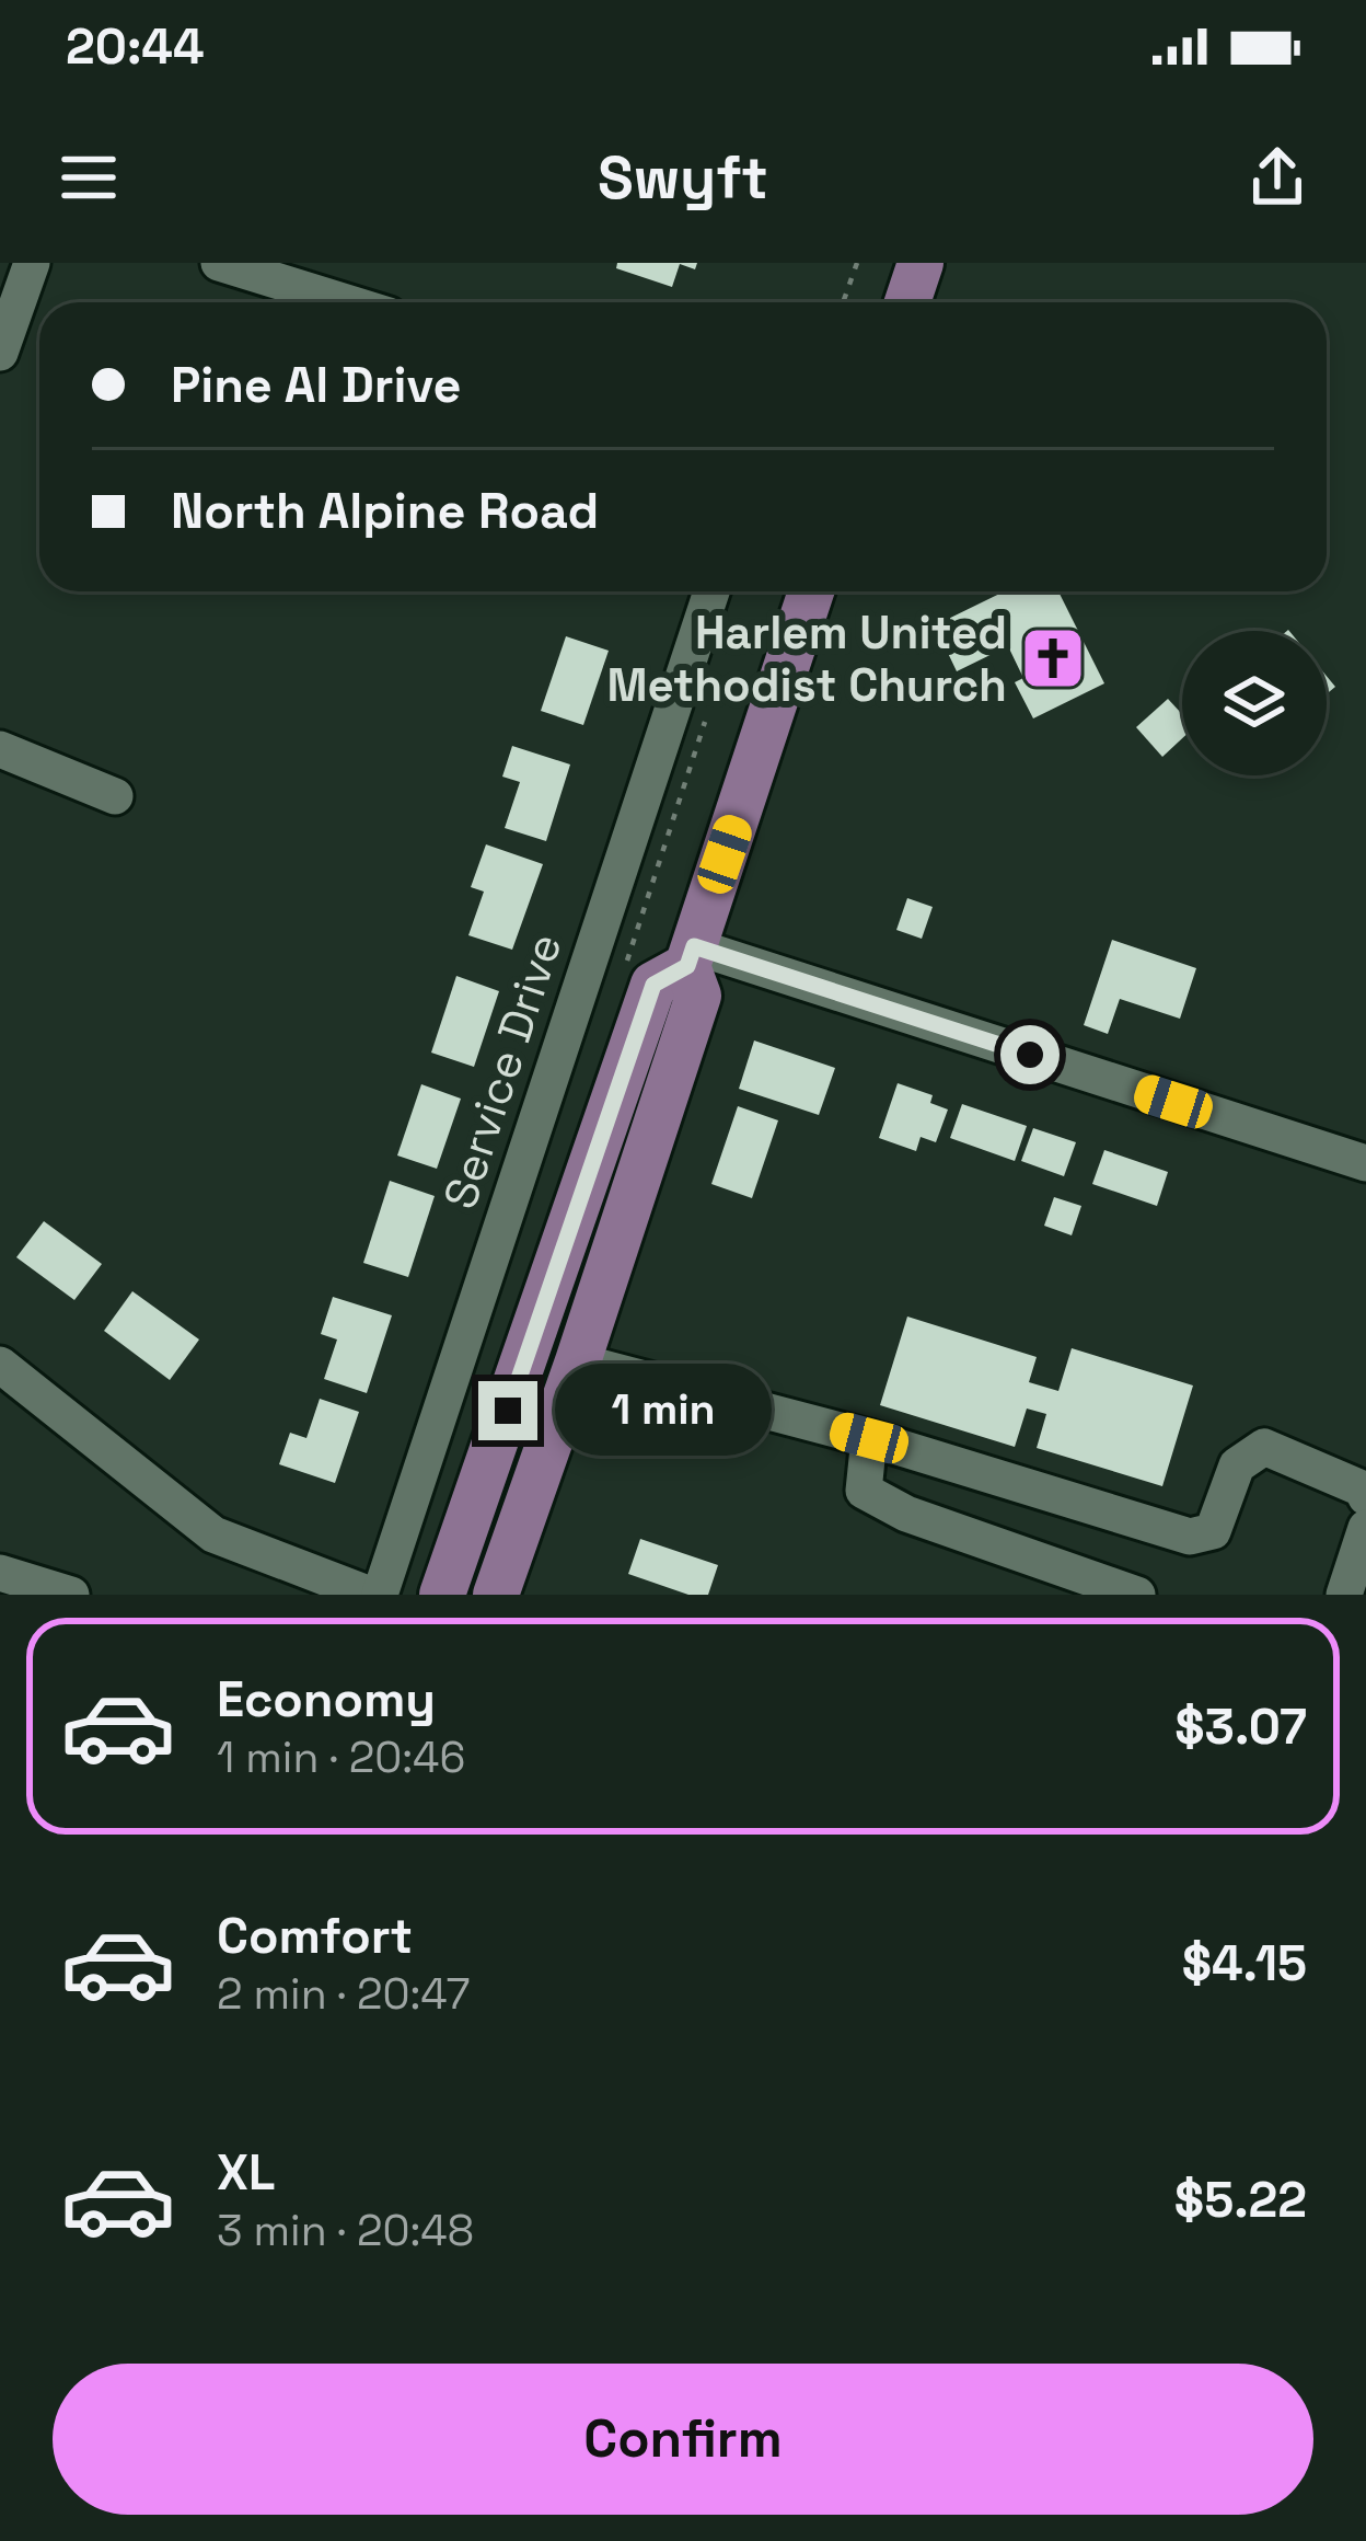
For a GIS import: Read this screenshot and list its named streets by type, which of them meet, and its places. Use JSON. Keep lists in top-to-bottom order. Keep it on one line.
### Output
{"streets":{"street":["Service Drive"]},"places":{"church":["Harlem United Methodist Church"]},"page":{"status":"20:44","header":"Swyft","banner":["Pine Al Drive","North Alpine Road"],"bubble":"1 min","list":[{"name":"Economy","note":"1 min · 20:46","value":"$3.07"},{"name":"Comfort","note":"2 min · 20:47","value":"$4.15"},{"name":"XL","note":"3 min · 20:48","value":"$5.22"}],"buttons":"Confirm"}}
